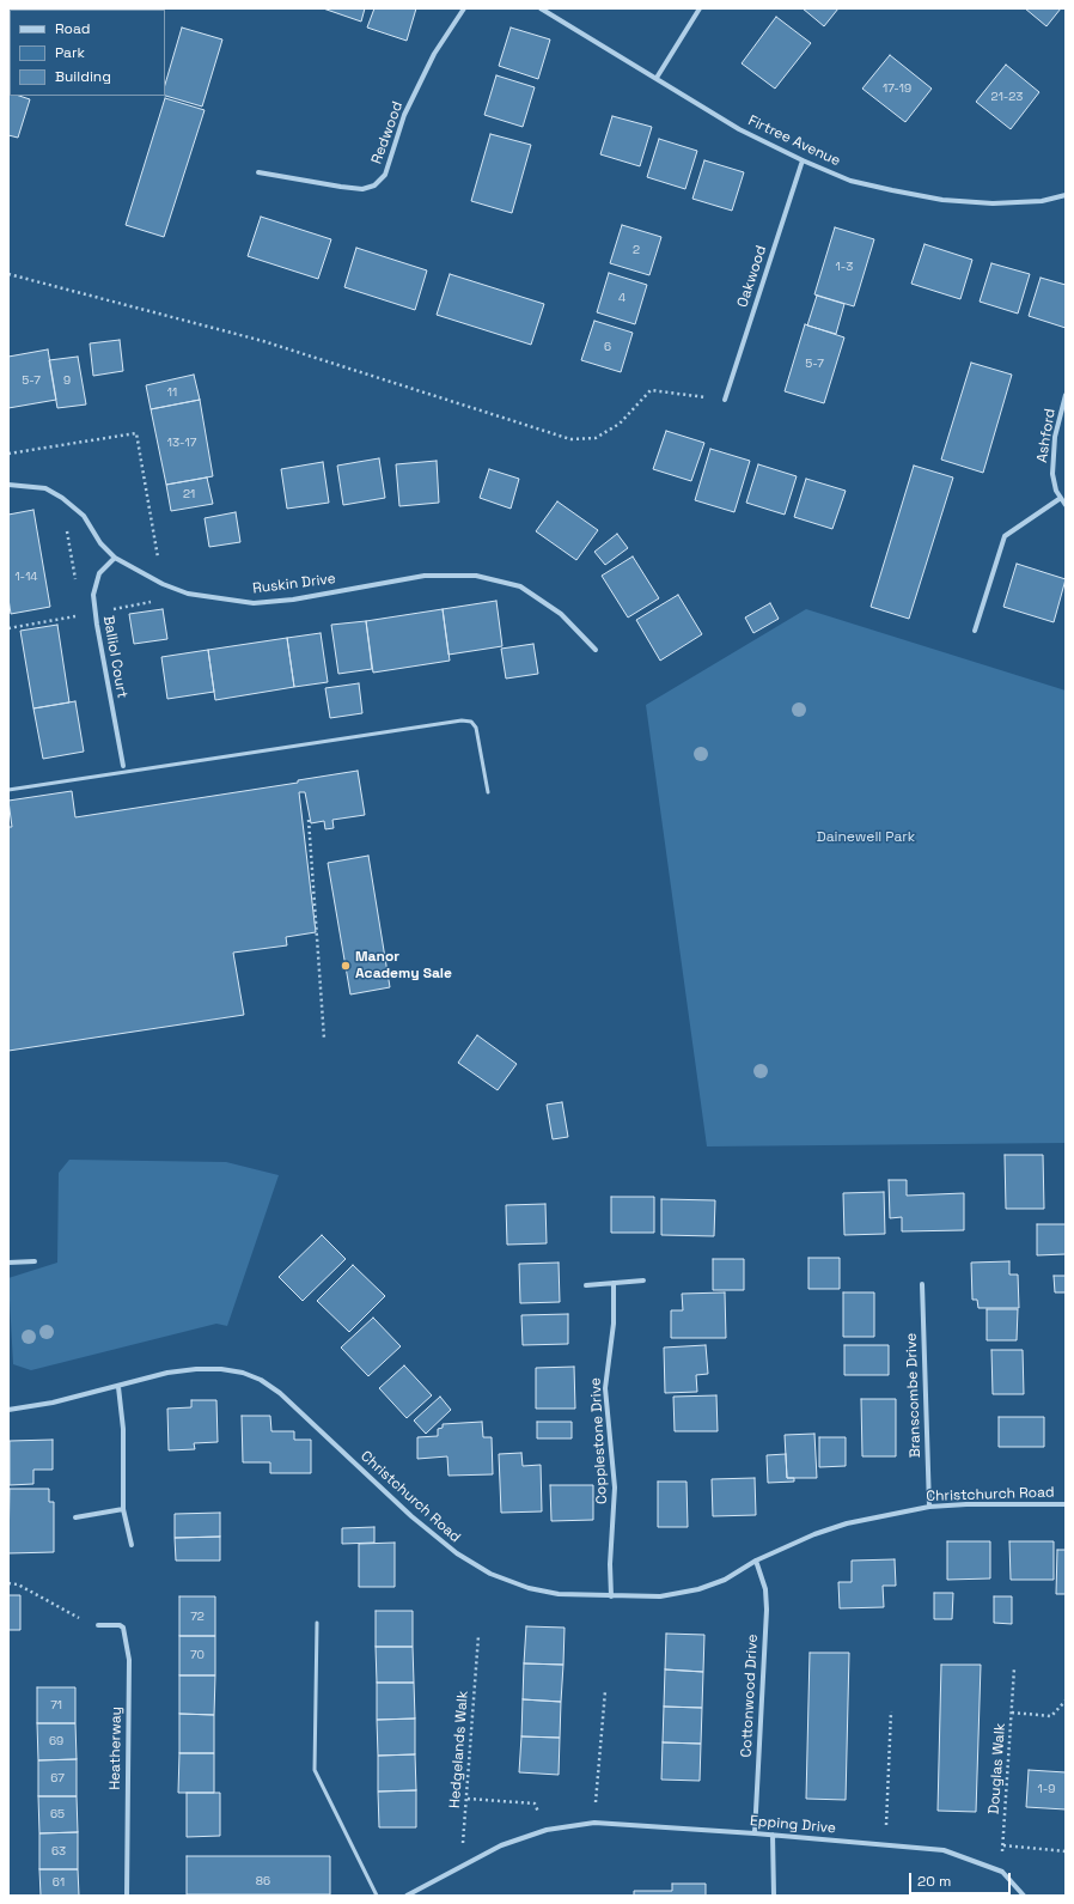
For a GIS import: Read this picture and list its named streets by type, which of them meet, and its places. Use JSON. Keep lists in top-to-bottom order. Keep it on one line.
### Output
{"streets":{"street":["Redwood","Firtree Avenue","Oakwood","Ashford","Ruskin Drive","Balliol Court","Branscombe Drive","Copplestone Drive","Christchurch Road","Cottonwood Drive","Heatherway","Epping Drive"],"path":["Hedgelands Walk","Douglas Walk"]},"crossings":[["Firtree Avenue","Oakwood"],["Ruskin Drive","Balliol Court"],["Branscombe Drive","Christchurch Road"],["Copplestone Drive","Christchurch Road"],["Christchurch Road","Cottonwood Drive"],["Cottonwood Drive","Epping Drive"],["Hedgelands Walk","Epping Drive"],["Douglas Walk","Epping Drive"]],"parks":["Dainewell Park"],"places":["Manor Academy Sale"],"house_numbers":["17-19","21-23","2","1-3","4","6","5-7","5-7","9","11","13-17","21","1-14","72","70","71","69","67","1-9","65","63","86","61"],"legend":["Road","Park","Building"],"scale_bar":"20 m"}
